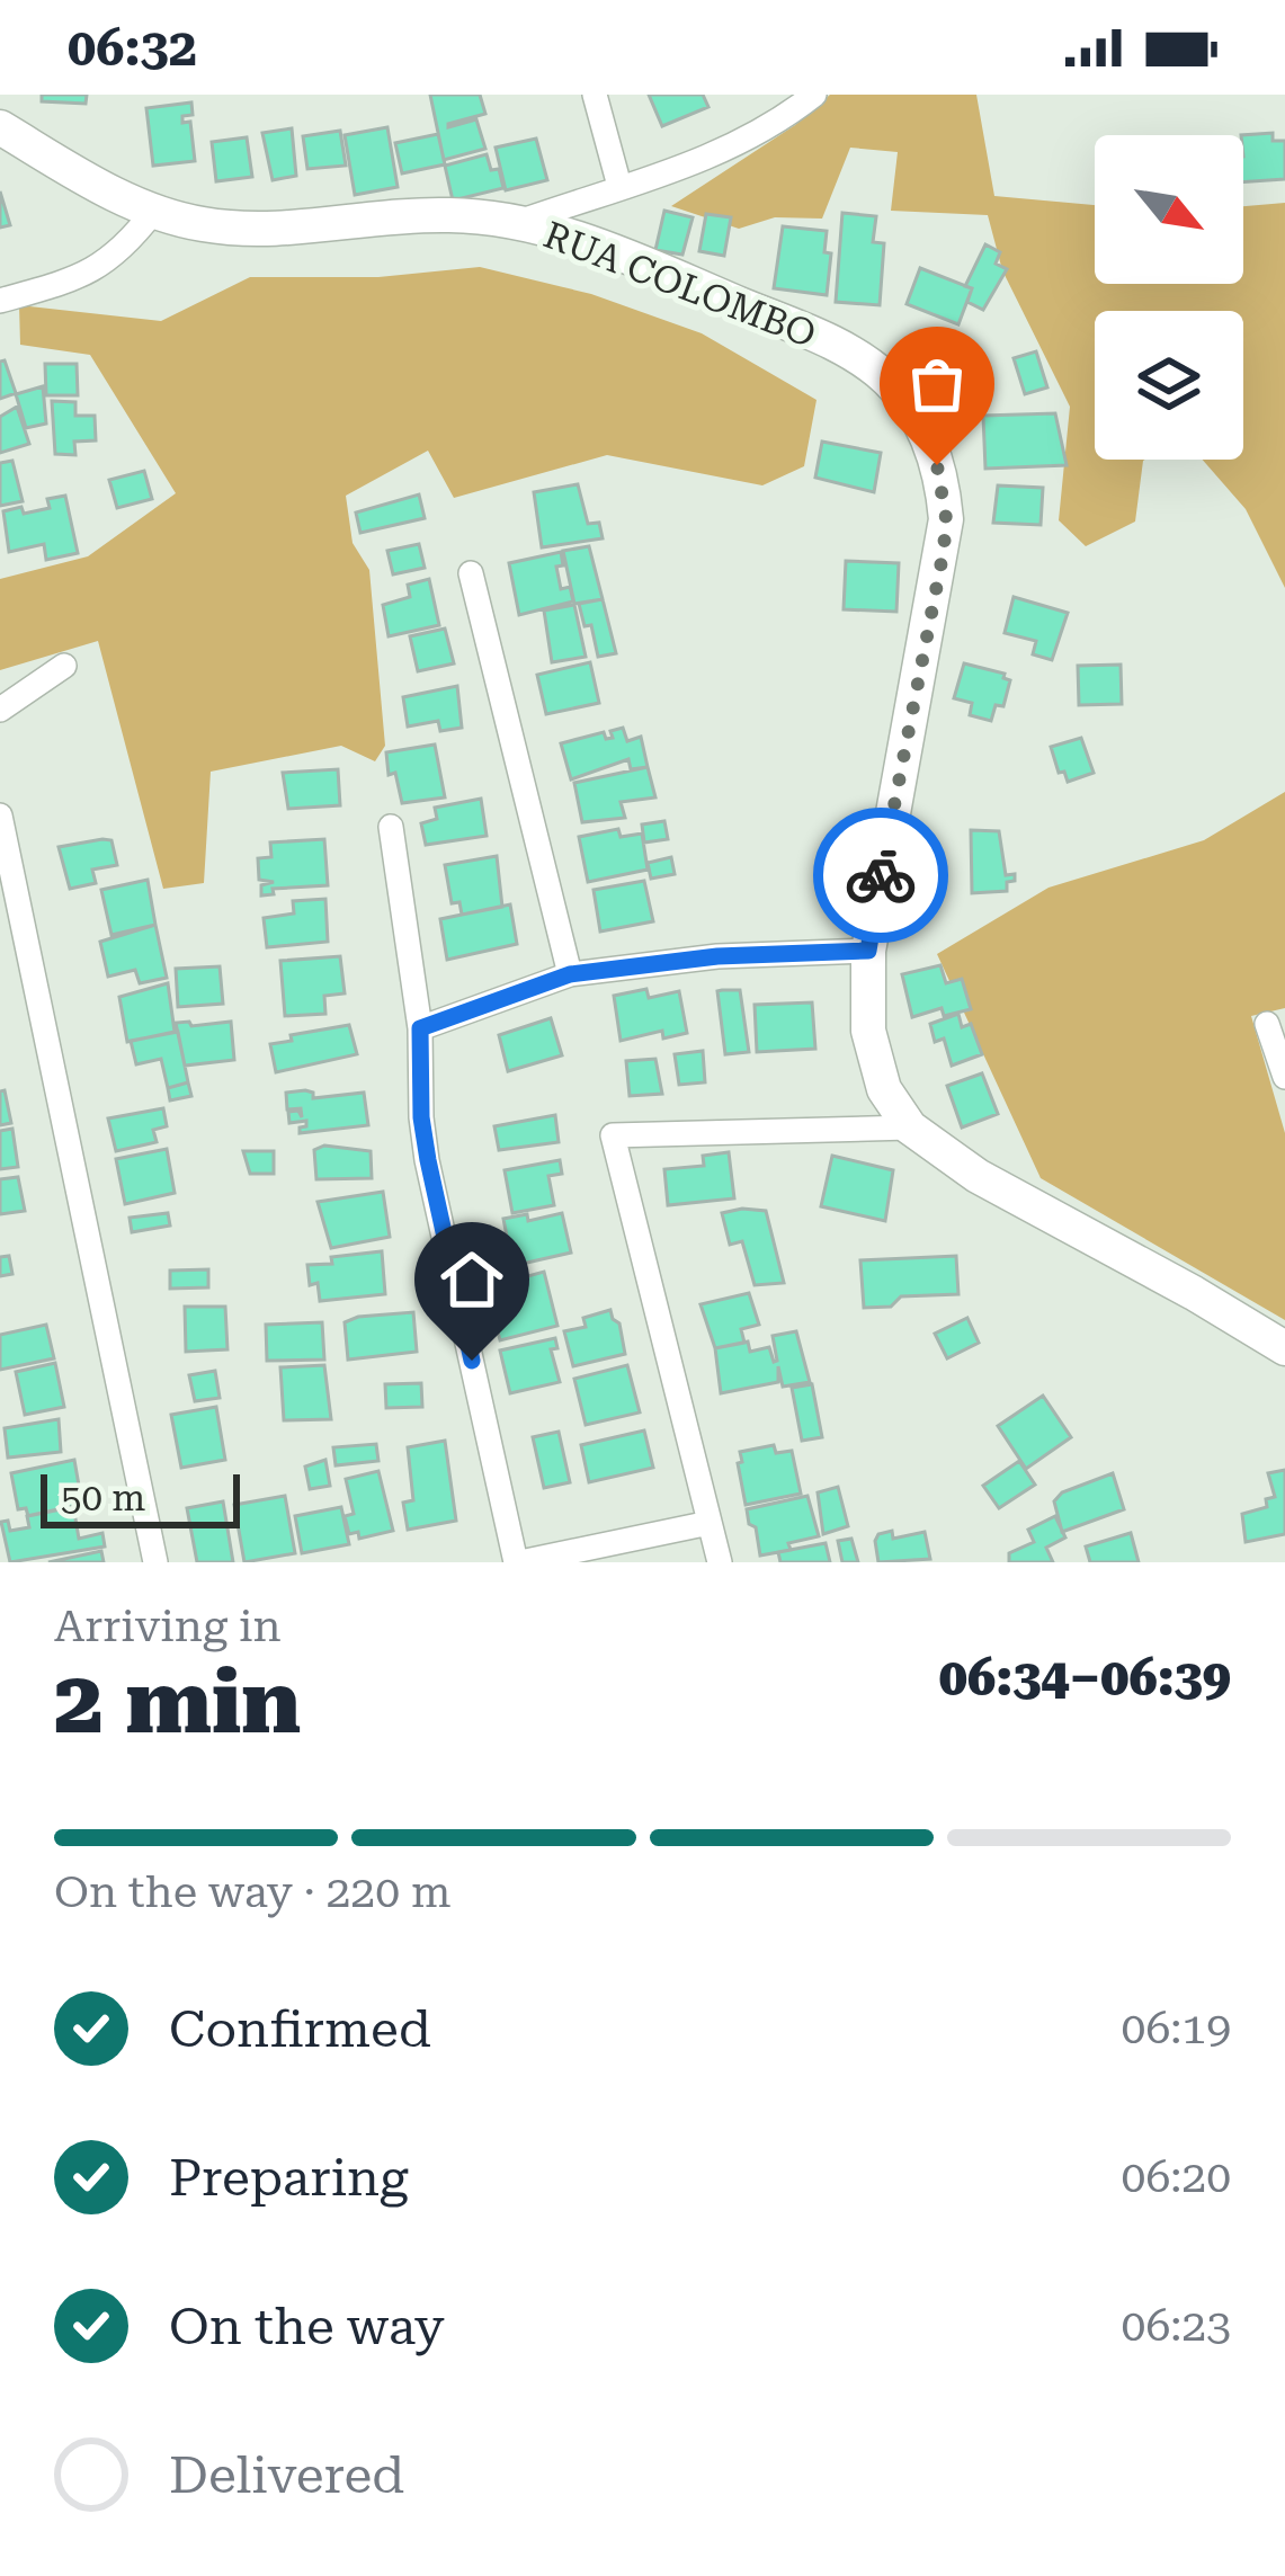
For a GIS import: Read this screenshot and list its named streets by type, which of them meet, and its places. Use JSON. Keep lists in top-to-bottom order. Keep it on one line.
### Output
{"streets":{"street":["RUA COLOMBO"]},"scale_bar":"50 m","north":"bottom right","page":{"status":"06:32","scale":"50 m","heading":["2 min","Arriving in","06:34–06:39"],"bar":"On the way · 220 m","list":[["Confirmed","06:19"],["Preparing","06:20"],["On the way","06:23"],"Delivered"]}}
